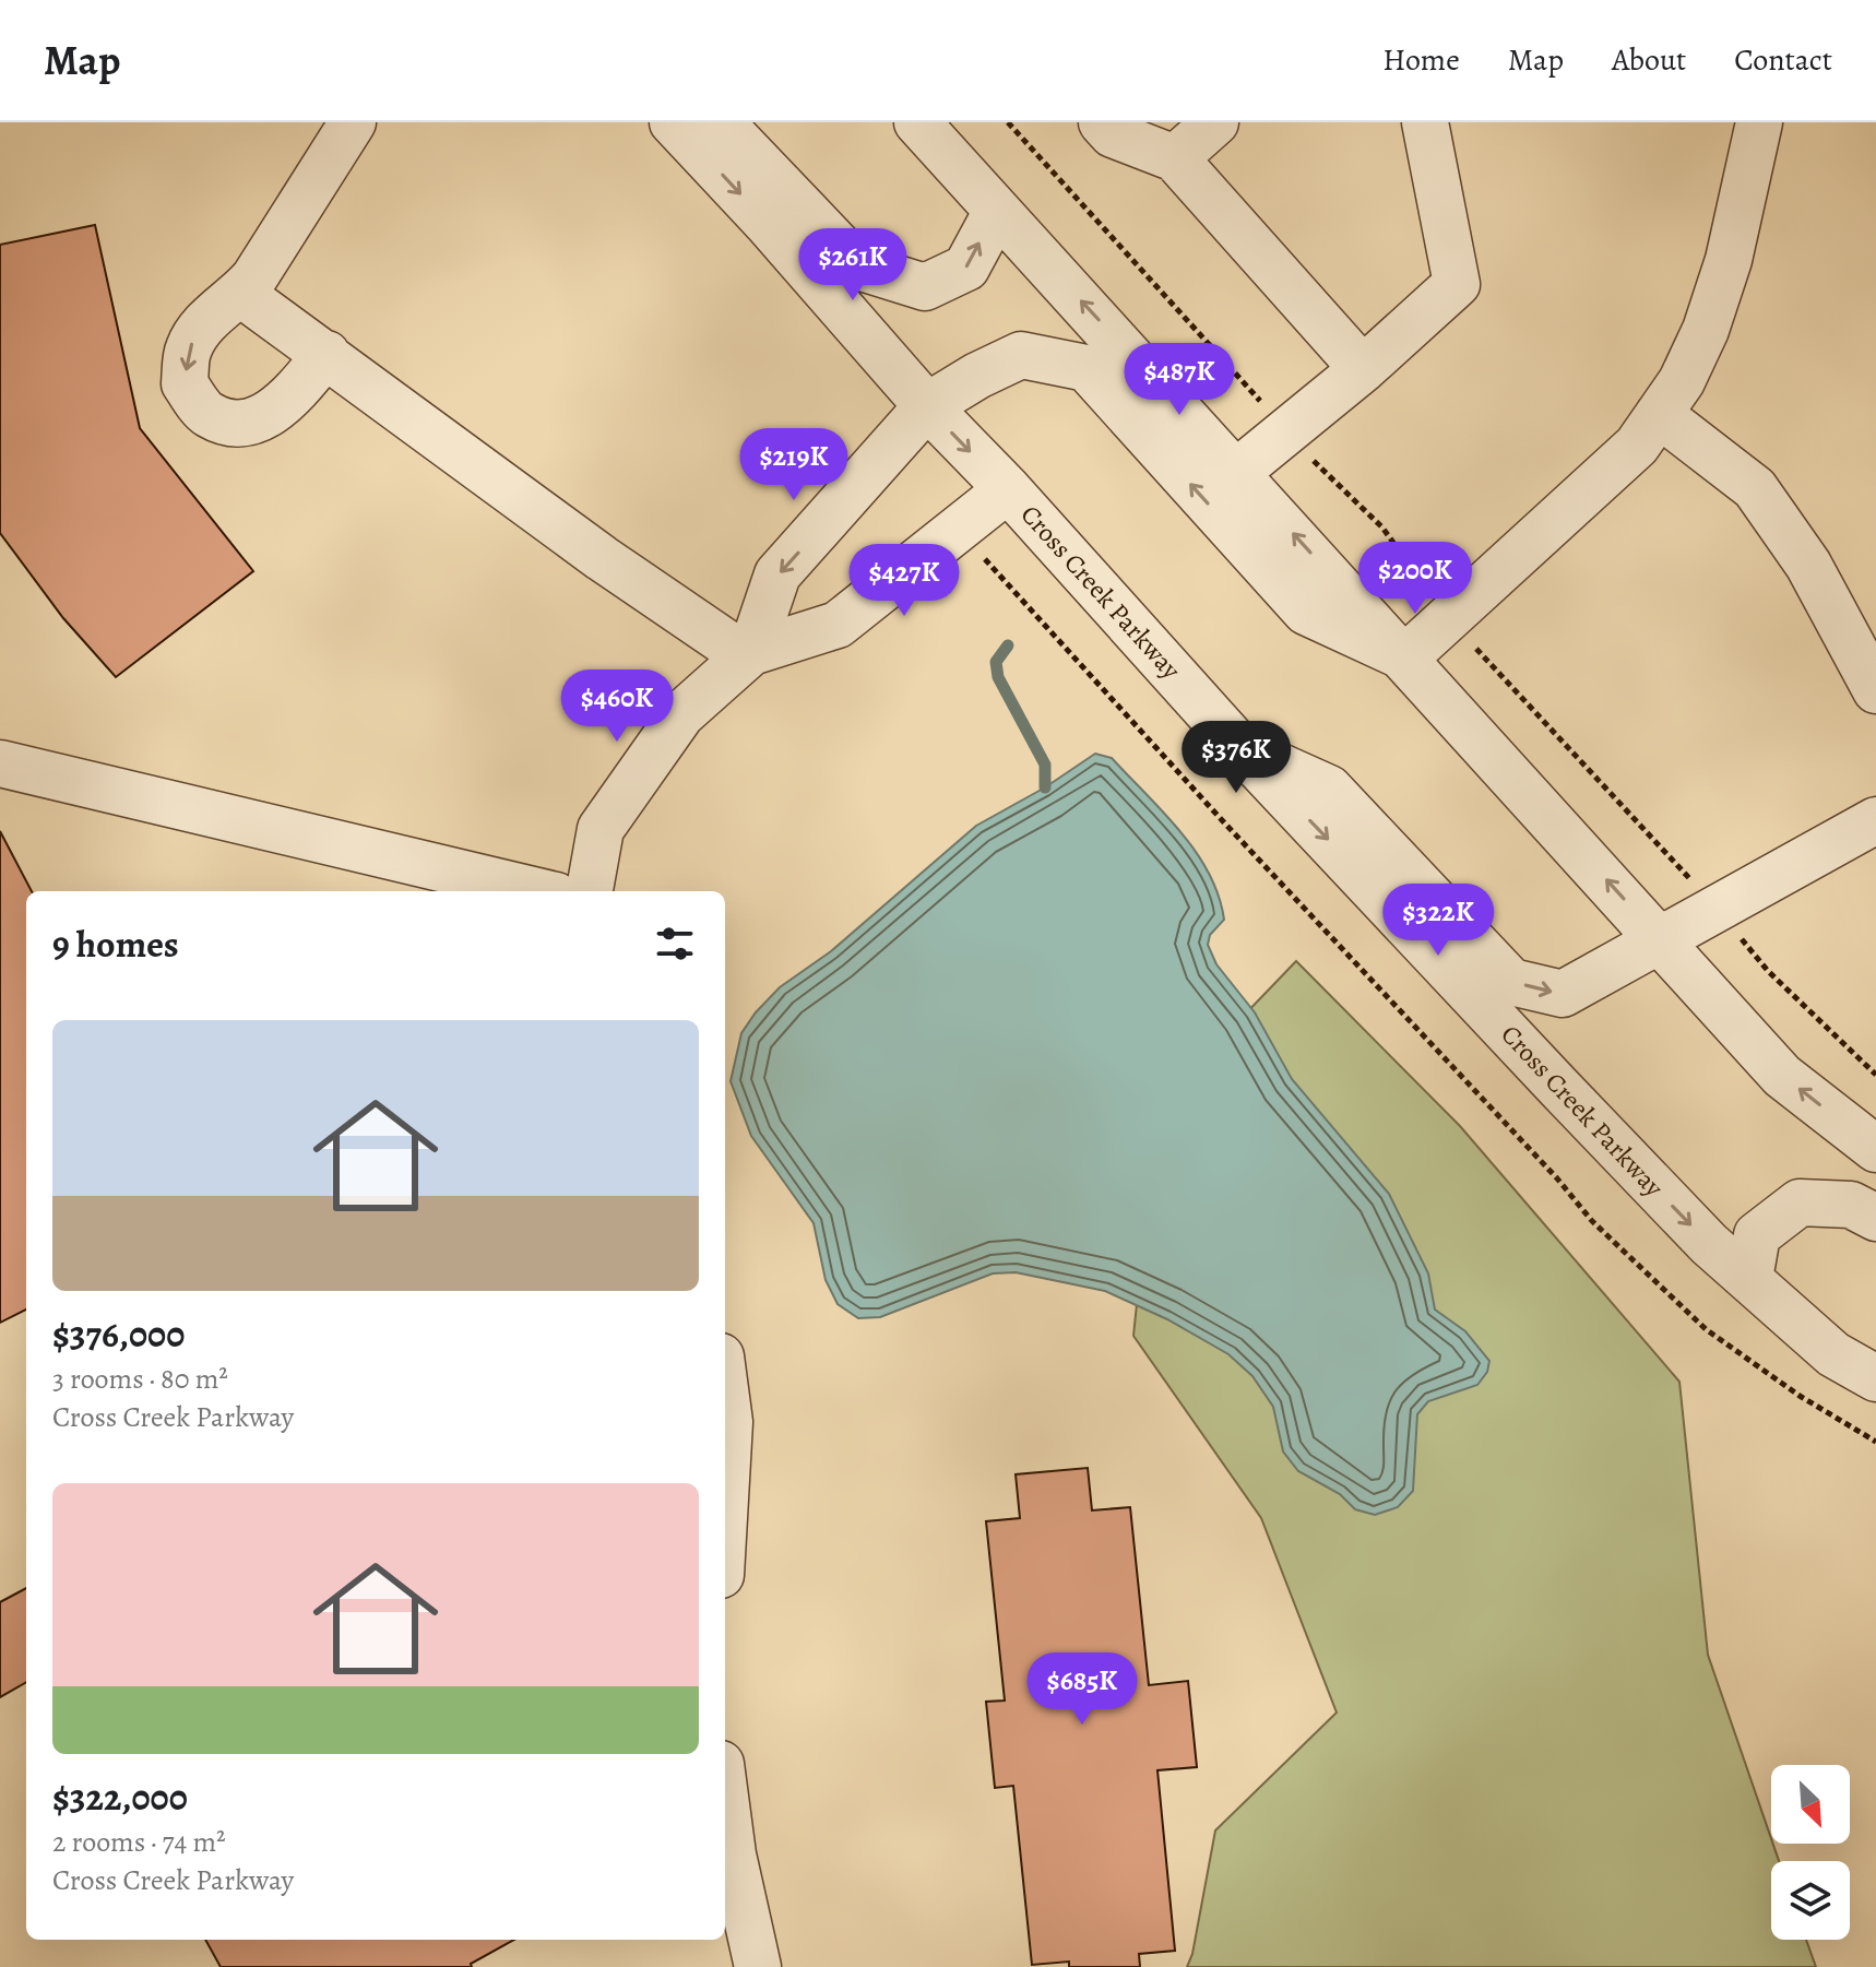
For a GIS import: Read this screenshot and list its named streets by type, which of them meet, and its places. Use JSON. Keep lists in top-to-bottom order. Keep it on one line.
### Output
{"streets":{"street":["Cross Creek Parkway"]},"north":"bottom right","page":{"header":"Map","nav":["Home","Map","About","Contact"],"price":["$261K","$487K","$219K","$200K","$427K","$460K","$376K","$322K","$685K"],"heading":"9 homes","list":[{"name":"$376,000","note":"3 rooms · 80 m² · Cross Creek Parkway"},{"name":"$322,000","note":"2 rooms · 74 m² · Cross Creek Parkway"}]}}
